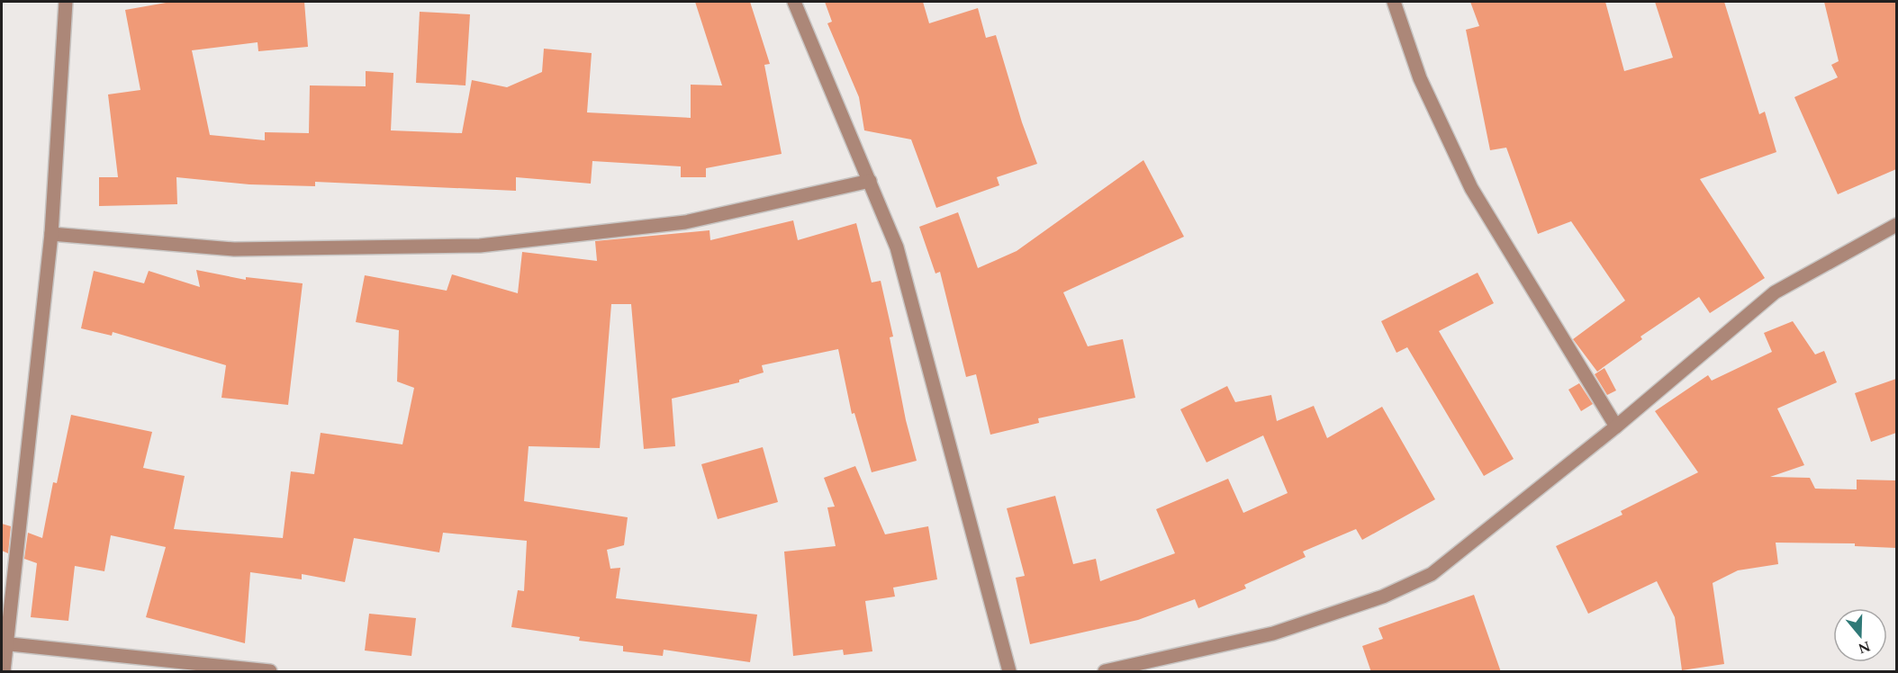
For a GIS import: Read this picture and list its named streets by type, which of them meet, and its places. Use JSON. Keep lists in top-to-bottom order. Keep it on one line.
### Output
{"north":"bottom"}
